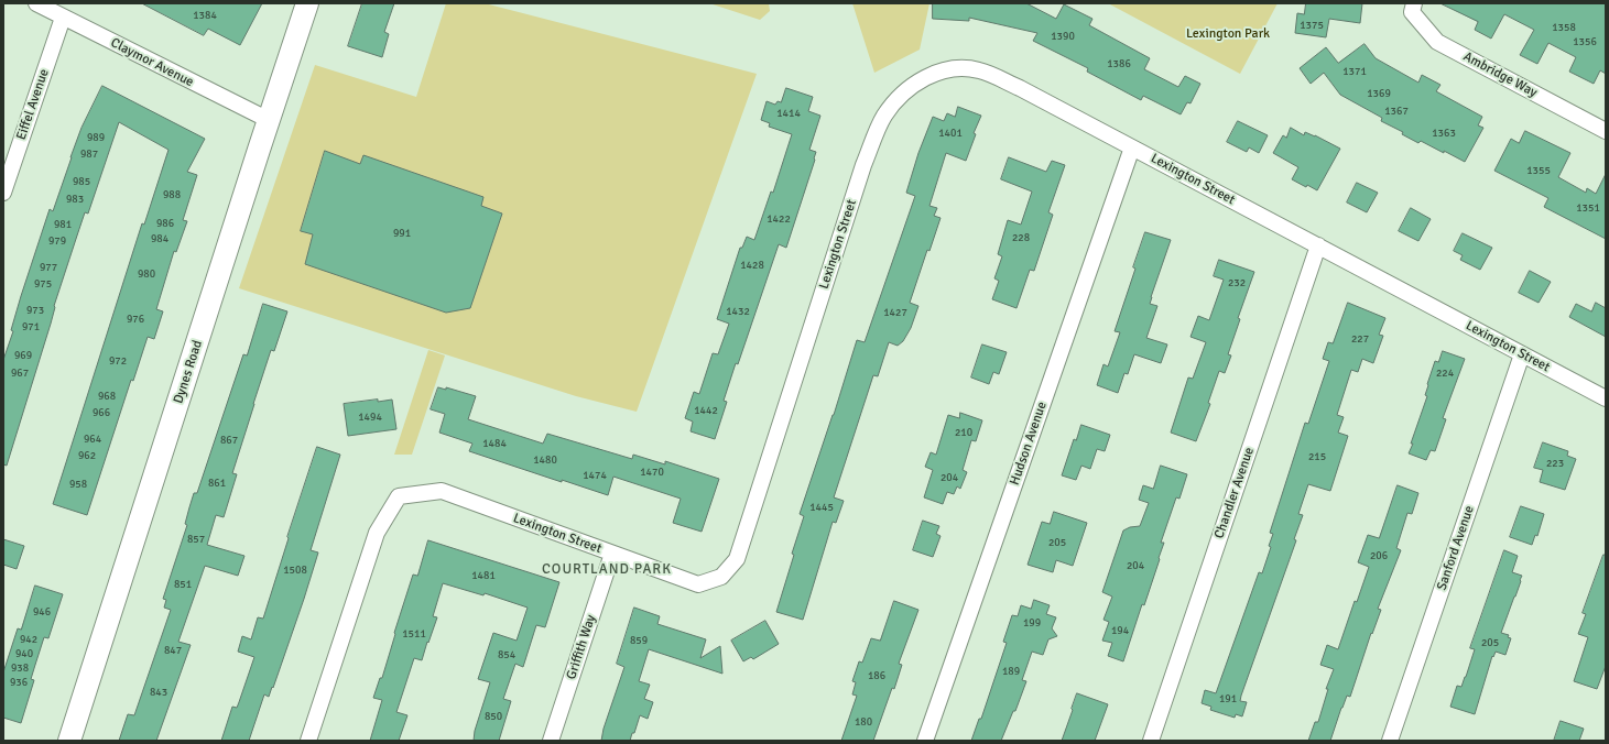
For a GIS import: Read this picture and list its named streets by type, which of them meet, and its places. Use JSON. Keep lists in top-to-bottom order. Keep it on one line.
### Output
{"streets":{"street":["Claymor Avenue","Ambridge Way","Eiffel Avenue","Lexington Street","Dynes Road","Hudson Avenue","Chandler Avenue","Sanford Avenue","Griffith Way"]},"crossings":[["Claymor Avenue","Eiffel Avenue"],["Claymor Avenue","Dynes Road"],["Lexington Street","Hudson Avenue"],["Lexington Street","Chandler Avenue"],["Lexington Street","Sanford Avenue"],["Lexington Street","Griffith Way"]],"districts":["COURTLAND PARK"],"parks":["Lexington Park"],"house_numbers":["1384","1375","1358","1390","1356","1386","1371","1369","1367","1414","1401","1363","989","987","1355","985","988","983","1351","1422","986","981","991","228","984","979","1428","977","980","232","975","973","1432","1427","976","971","227","969","972","967","224","968","1442","966","1494","210","964","867","1484","962","215","1480","223","1470","1474","204","861","958","1445","857","205","206","204","1508","1481","851","946","199","194","1511","942","859","205","847","940","854","938","189","186","936","843","191","850","180"]}
